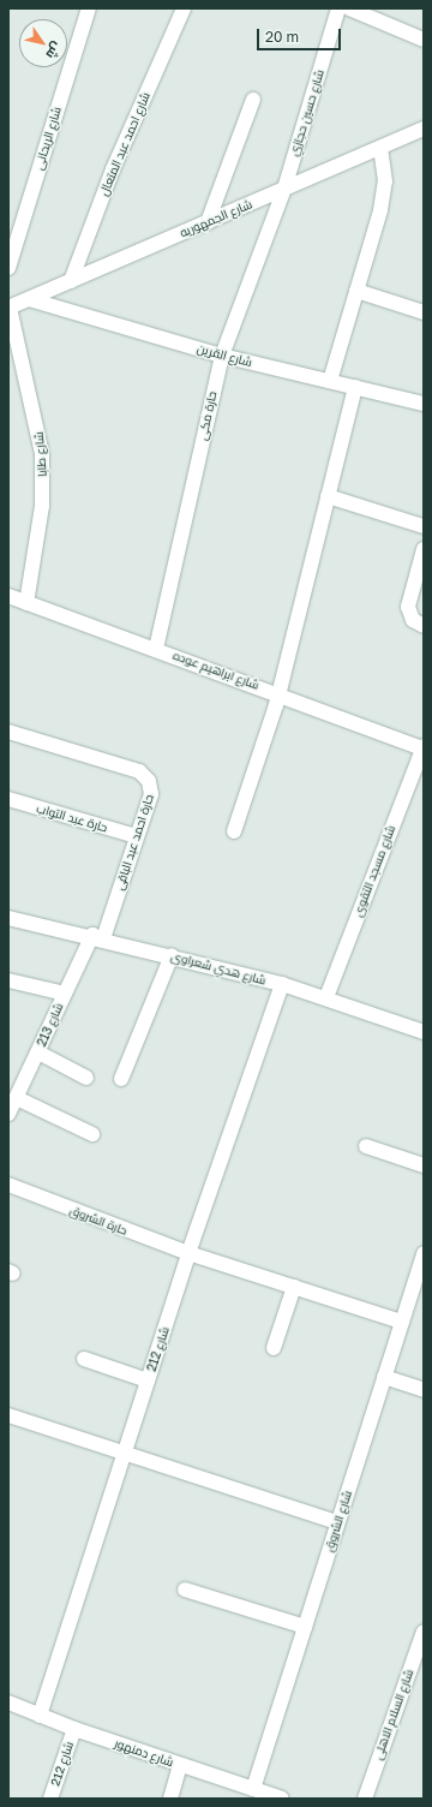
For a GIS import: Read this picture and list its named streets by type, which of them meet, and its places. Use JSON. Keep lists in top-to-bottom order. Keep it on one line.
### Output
{"streets":{"street":["شارع حسين حجازي","شارع الريحانى","شارع احمد عبد المتعال","شارع الجمهوريه","شارع القرين","حارة مكى","شارع طابا","شارع ابراهيم عوده","حارة عبد التواب","حارة احمد عبد الباقى","شارع مسجد التقوى","شارع هدي شعراوى","شارع 213","حارة الشروق","شارع 212","شارع الشروق","شارع السلام الاهلى","شارع دمنهور"]},"crossings":[["شارع حسين حجازي","شارع الجمهوريه"],["شارع حسين حجازي","حارة مكى"],["شارع احمد عبد المتعال","شارع الجمهوريه"],["شارع الجمهوريه","شارع القرين"],["شارع الجمهوريه","حارة مكى"],["شارع الجمهوريه","شارع طابا"],["شارع القرين","حارة مكى"],["حارة مكى","شارع ابراهيم عوده"],["شارع طابا","شارع ابراهيم عوده"],["شارع ابراهيم عوده","شارع مسجد التقوى"],["حارة عبد التواب","حارة احمد عبد الباقى"],["حارة احمد عبد الباقى","شارع هدي شعراوى"],["حارة احمد عبد الباقى","شارع 213"],["شارع مسجد التقوى","شارع هدي شعراوى"],["شارع هدي شعراوى","شارع 213"],["شارع هدي شعراوى","شارع 212"],["حارة الشروق","شارع 212"],["حارة الشروق","شارع الشروق"],["شارع 212","شارع دمنهور"],["شارع الشروق","شارع دمنهور"]],"scale_bar":"20 m","north":"bottom right"}
